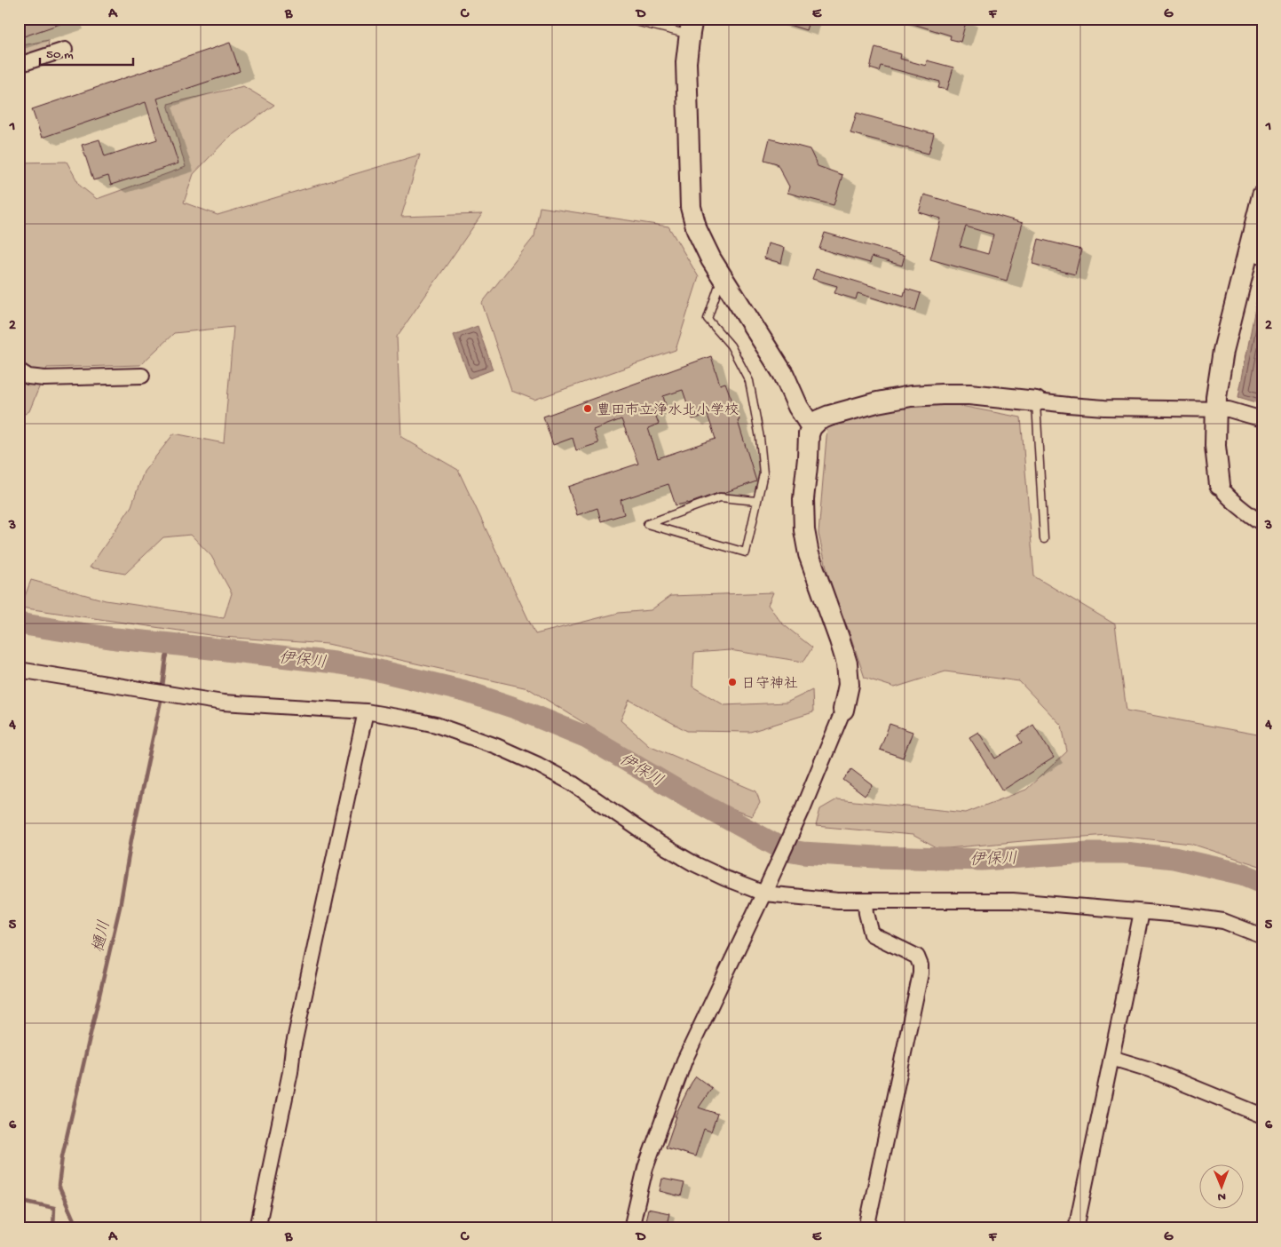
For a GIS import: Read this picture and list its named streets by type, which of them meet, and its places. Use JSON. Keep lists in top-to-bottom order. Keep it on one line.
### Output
{"water":["伊保川","樋川"],"places":["豊田市立浄水北小学校","日守神社"],"scale_bar":"50 m","north":"bottom","grid":{"columns":["A","B","C","D","E","F","G"],"rows":["1","2","3","4","5","6"]}}
